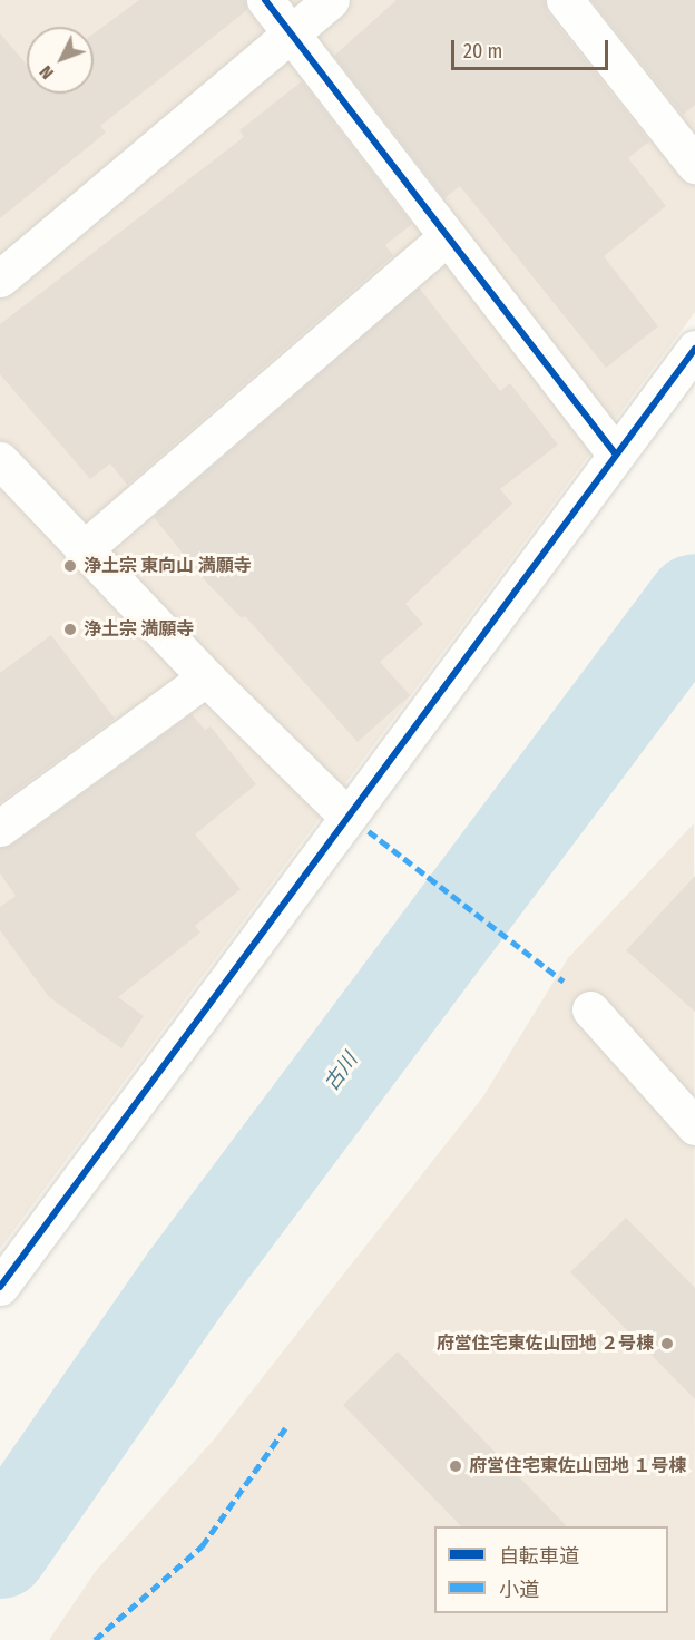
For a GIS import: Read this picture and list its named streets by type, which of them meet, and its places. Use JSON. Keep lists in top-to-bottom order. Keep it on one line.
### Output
{"water":["古川"],"places":["浄土宗 東向山 満願寺","浄土宗 満願寺","府営住宅東佐山団地 ２号棟","府営住宅東佐山団地 １号棟"],"legend":["自転車道","小道"],"scale_bar":"20 m","north":"bottom left"}
